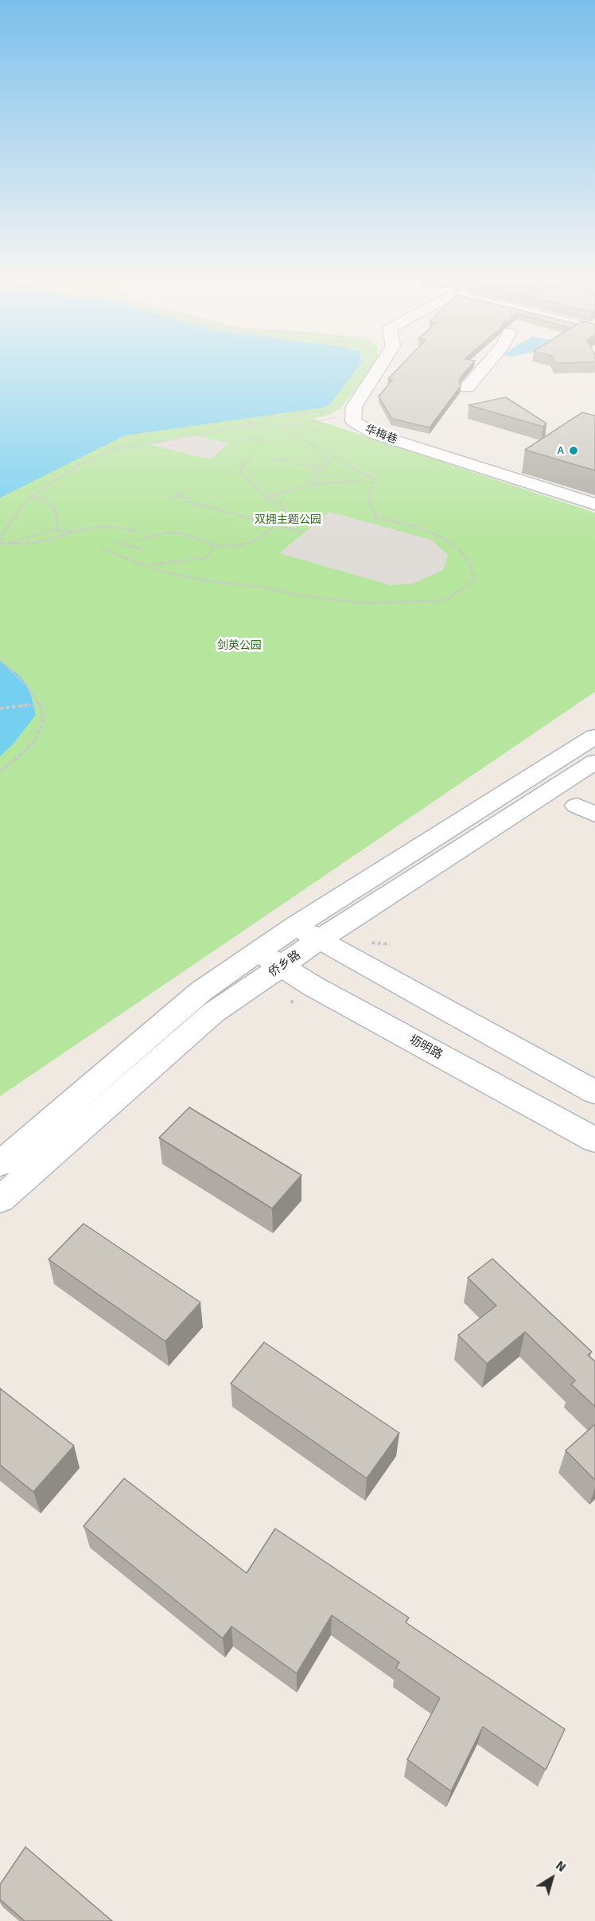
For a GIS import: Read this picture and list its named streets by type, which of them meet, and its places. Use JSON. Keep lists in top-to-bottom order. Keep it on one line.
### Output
{"streets":{"street":["华梅巷","侨乡路","坜明路"]},"crossings":[["侨乡路","坜明路"]],"parks":["双拥主题公园","剑英公园"],"places":["A"],"north":"top right"}
